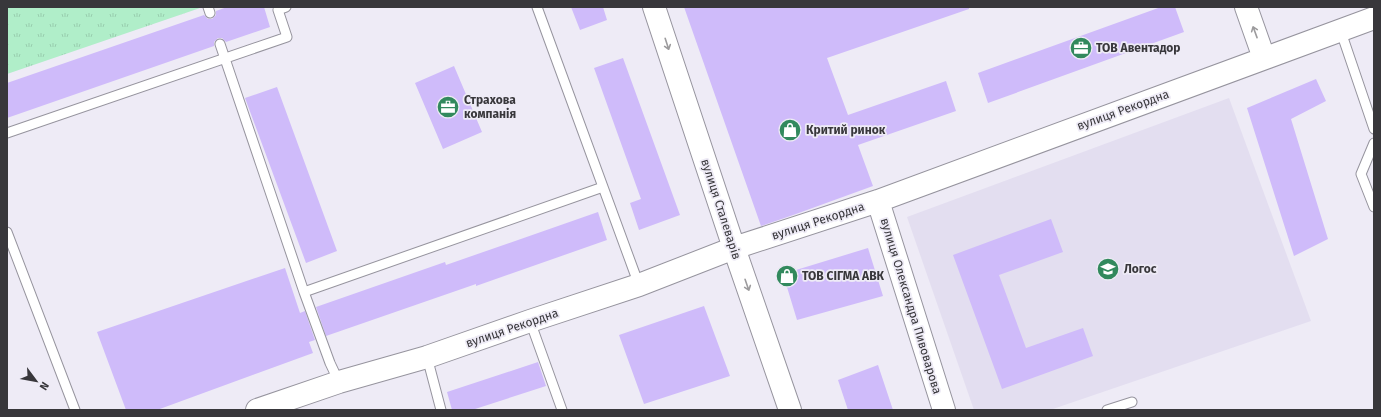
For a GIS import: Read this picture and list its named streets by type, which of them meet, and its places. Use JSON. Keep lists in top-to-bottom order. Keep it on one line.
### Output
{"streets":{"street":["вулиця Рекордна","вулиця Сталеварів","вулиця Олександра Пивоварова"]},"crossings":[["вулиця Рекордна","вулиця Сталеварів"],["вулиця Рекордна","вулиця Олександра Пивоварова"]],"one_way":["вулиця Сталеварів"],"places":{"office":["ТОВ Авентадор","Страхова компанія"],"shop":["Критий ринок","ТОВ СІГМА АВК"],"school or university":["Логос"]},"north":"bottom right"}
